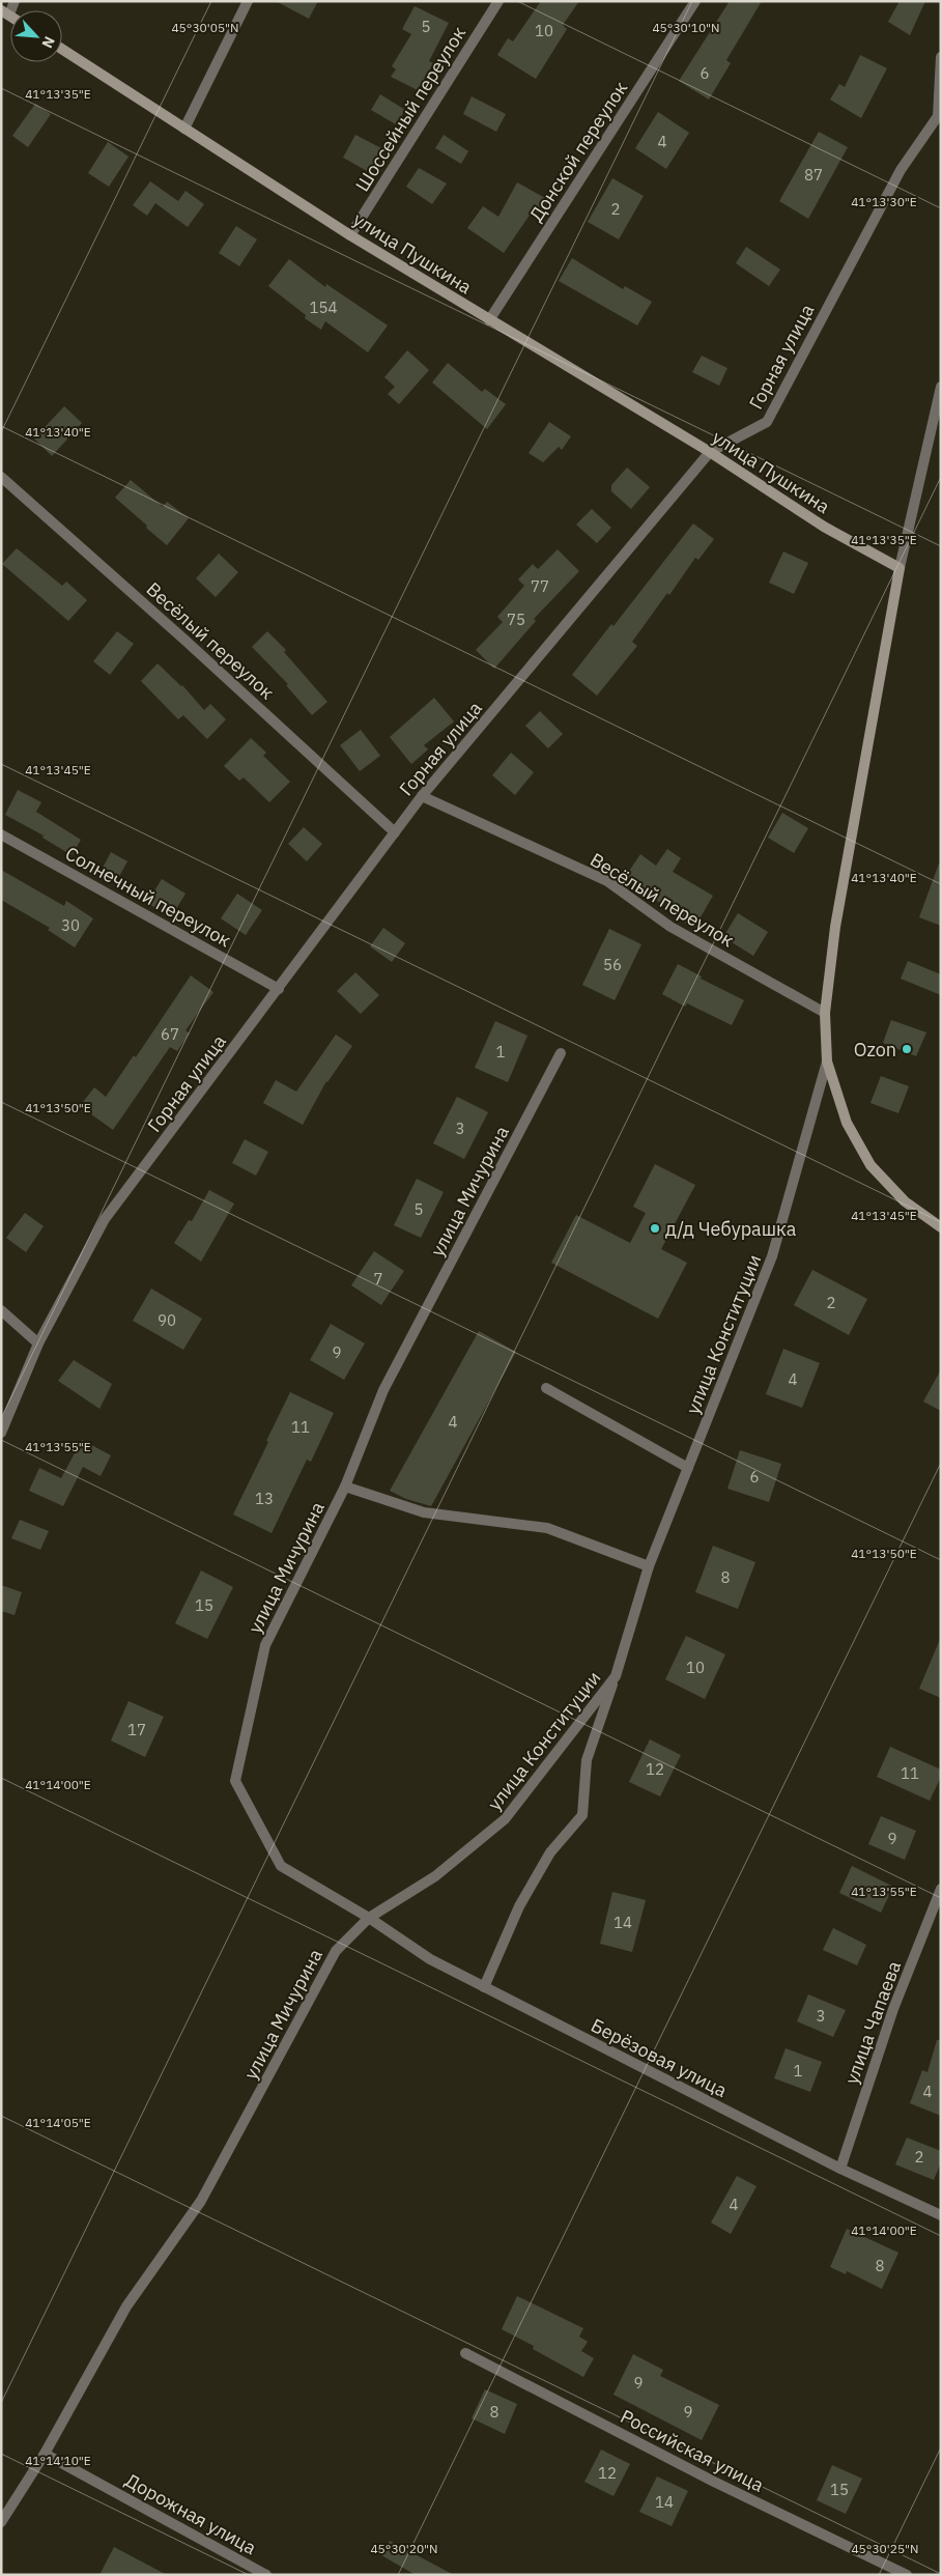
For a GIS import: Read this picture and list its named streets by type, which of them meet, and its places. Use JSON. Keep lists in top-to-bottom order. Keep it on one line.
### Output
{"streets":{"main road":["улица Пушкина"],"street":["Шоссейный переулок","Донской переулок","Горная улица","Весёлый переулок","Солнечный переулок","улица Мичурина","улица Конституции","улица Чапаева","Берёзовая улица","Российская улица","Дорожная улица"]},"crossings":[["Шоссейный переулок","улица Пушкина"],["Донской переулок","улица Пушкина"],["улица Пушкина","Горная улица"],["Горная улица","Весёлый переулок"],["Горная улица","Солнечный переулок"],["улица Мичурина","улица Конституции"],["улица Мичурина","Берёзовая улица"],["улица Мичурина","Дорожная улица"],["улица Конституции","Берёзовая улица"],["улица Чапаева","Берёзовая улица"]],"places":["Ozon","д/д Чебурашка"],"house_numbers":["5","10","6","4","87","2","154","77","75","30","56","67","1","3","5","7","2","90","9","4","4","11","6","13","8","15","10","17","12","11","9","14","3","1","4","2","4","8","9","8","9","12","15","14"],"north":"bottom right","coordinates":["45°30'05\"N","45°30'10\"N","41°13'35\"E","41°13'30\"E","41°13'40\"E","41°13'45\"E","41°13'50\"E","41°13'55\"E","41°14'00\"E","41°14'05\"E","41°14'10\"E","45°30'20\"N","45°30'25\"N"]}
